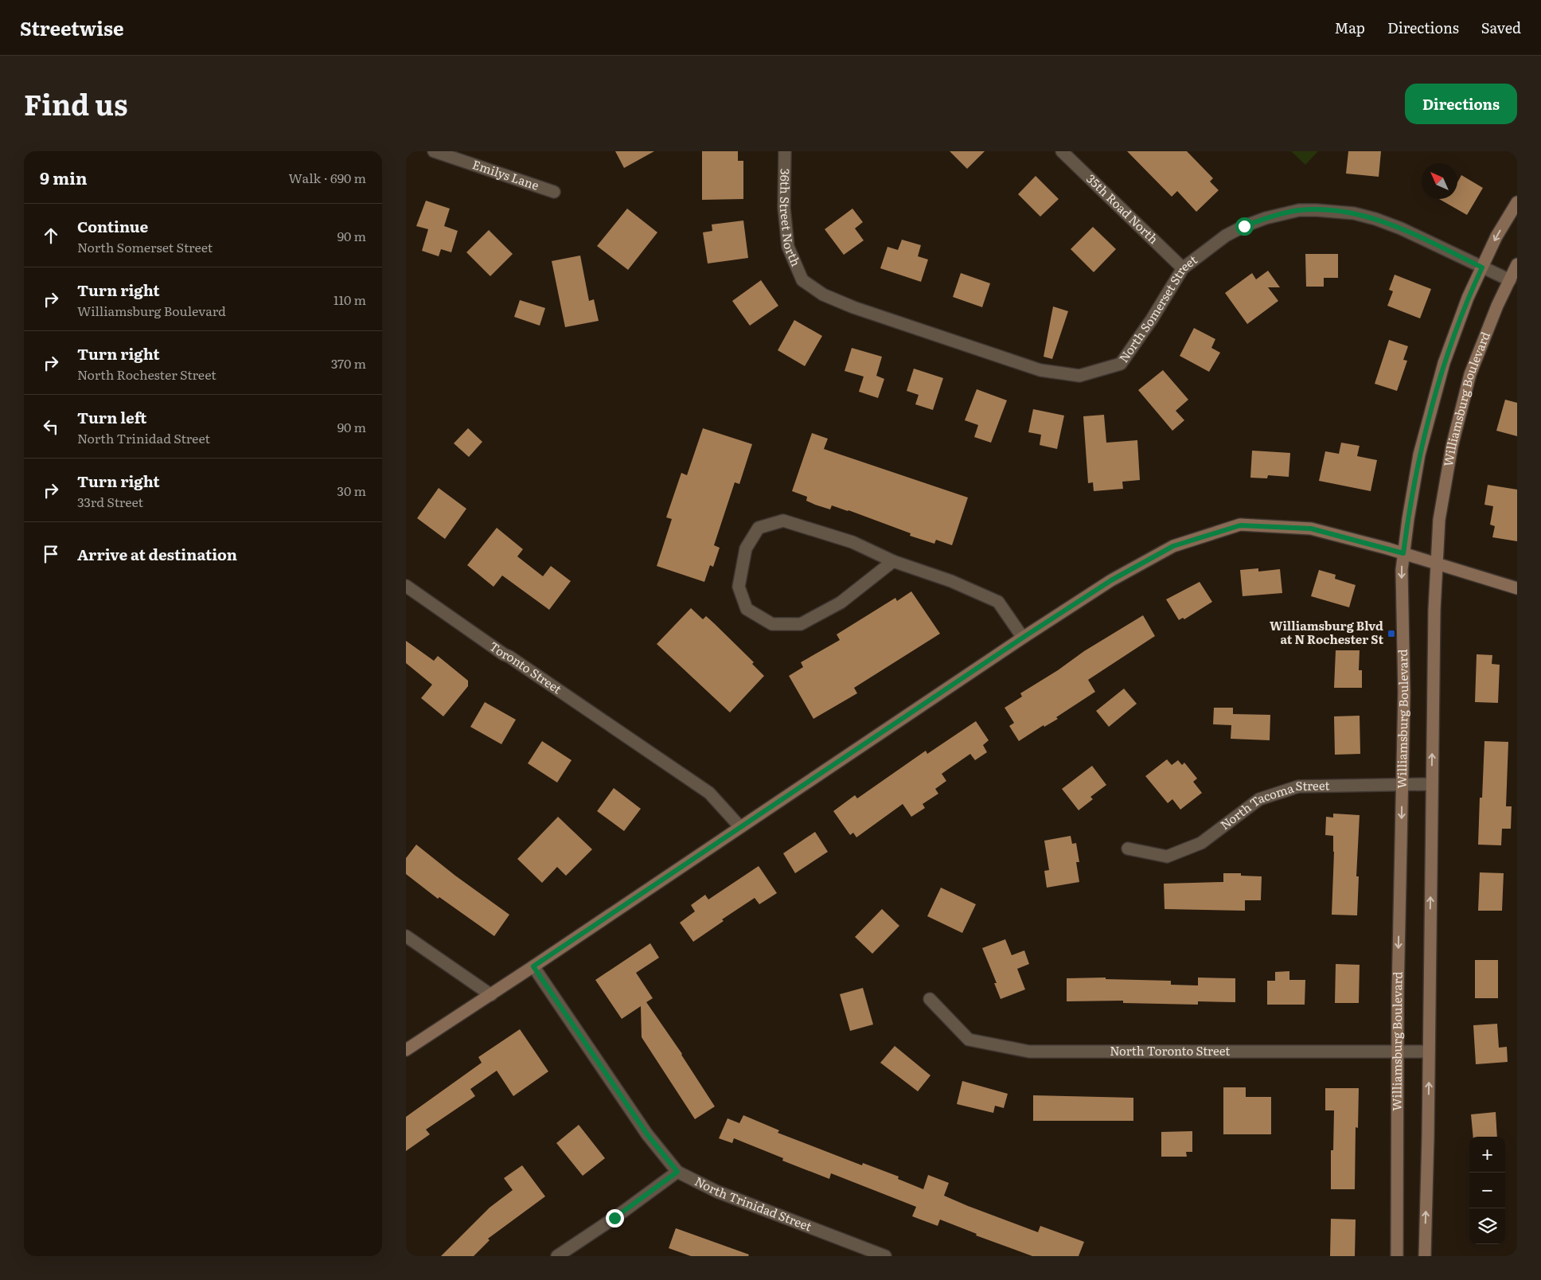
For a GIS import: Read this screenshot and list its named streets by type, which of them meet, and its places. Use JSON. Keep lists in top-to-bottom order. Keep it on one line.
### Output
{"streets":{"main road":["Williamsburg Boulevard"],"street":["Emilys Lane","35th Road North","36th Street North","North Somerset Street","Toronto Street","North Tacoma Street","North Toronto Street","North Trinidad Street"]},"crossings":[["35th Road North","North Somerset Street"],["36th Street North","North Somerset Street"],["North Somerset Street","Williamsburg Boulevard"],["Williamsburg Boulevard","North Tacoma Street"],["Williamsburg Boulevard","North Toronto Street"]],"places":{"transit":["Williamsburg Blvd at N Rochester St"]},"north":"top left","page":{"header":"Streetwise","nav":["Map","Directions","Saved"],"title":"Find us","buttons":"Directions","heading":["9 min","Walk · 690 m"],"list":[["Continue","North Somerset Street","90 m"],["Turn right","Williamsburg Boulevard","110 m"],["Turn right","North Rochester Street","370 m"],["Turn left","North Trinidad Street","90 m"],["Turn right","33rd Street","30 m"],"Arrive at destination"],"map_buttons":["+","−"]}}
